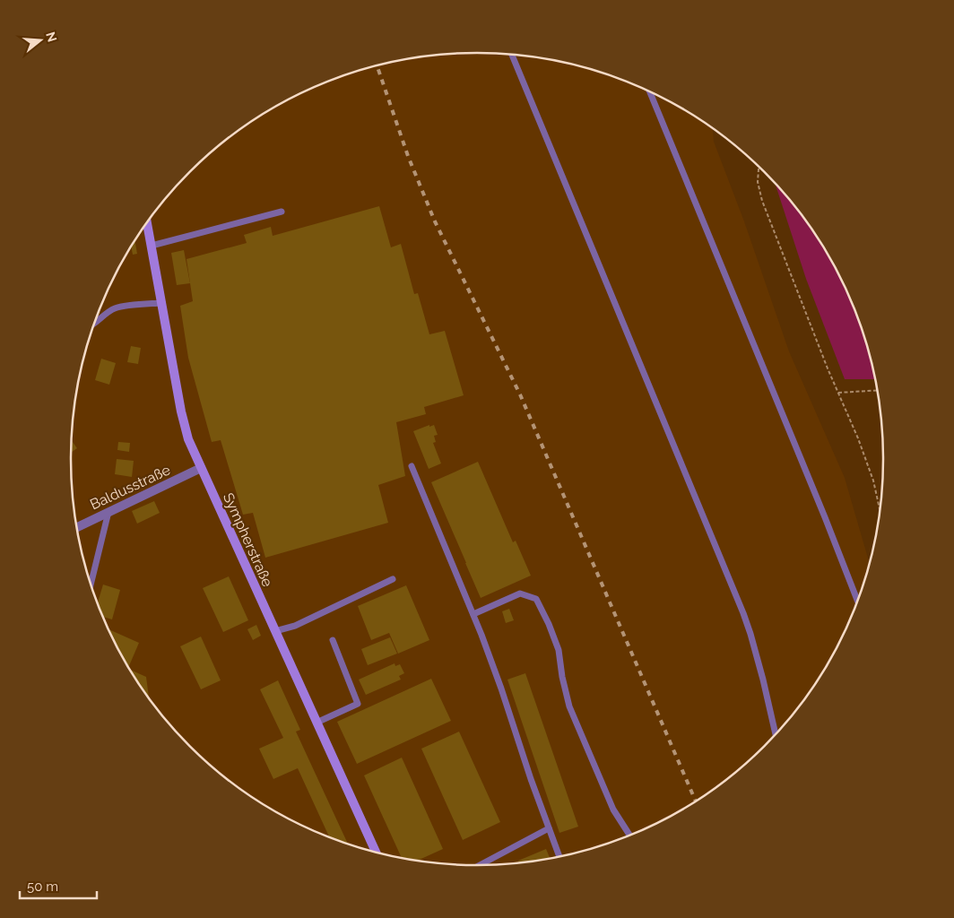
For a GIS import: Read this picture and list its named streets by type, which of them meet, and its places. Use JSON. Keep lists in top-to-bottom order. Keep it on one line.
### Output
{"streets":{"street":["Baldusstraße","Sympherstraße"]},"crossings":[["Baldusstraße","Sympherstraße"]],"scale_bar":"50 m","north":"right"}
